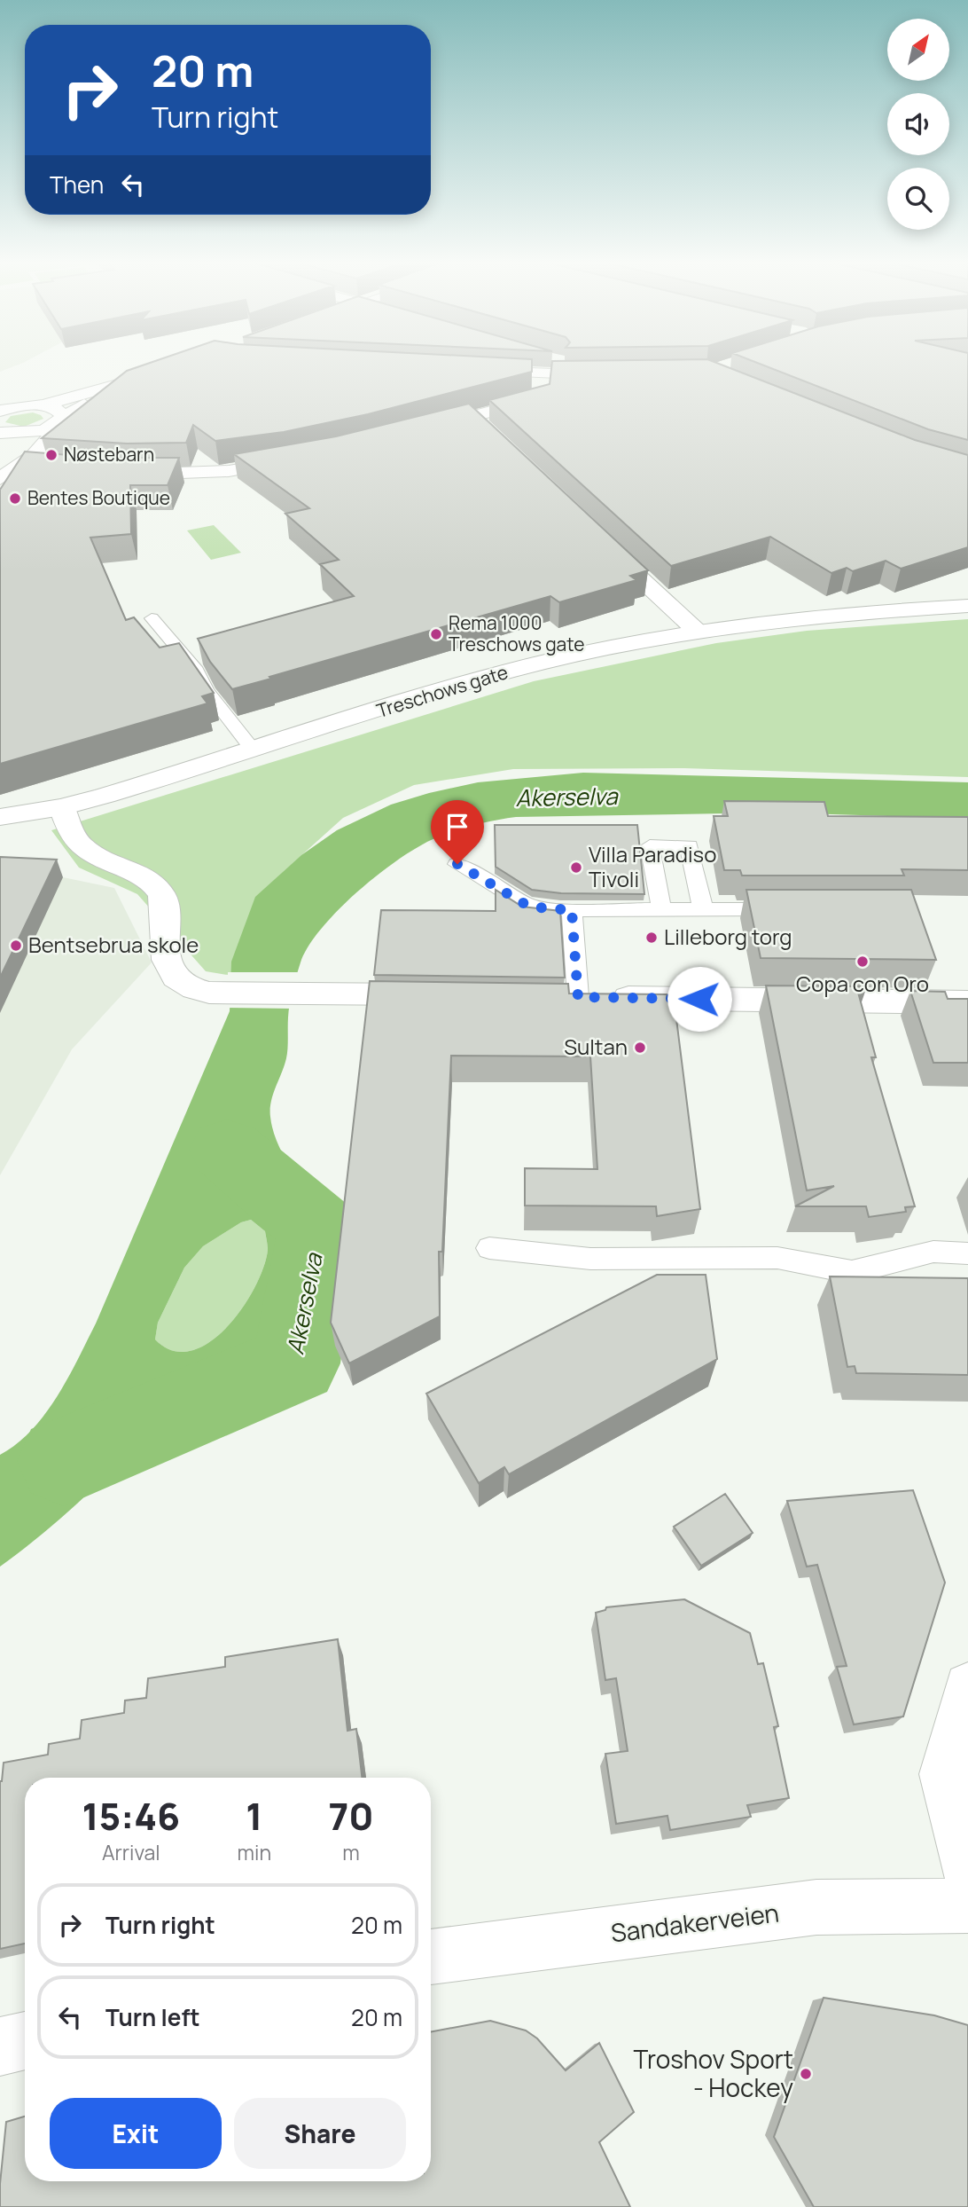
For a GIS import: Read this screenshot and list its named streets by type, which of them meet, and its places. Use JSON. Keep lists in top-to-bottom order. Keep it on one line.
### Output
{"streets":{"street":["Treschows gate","Sandakerveien"]},"water":["Akerselva"],"places":["Nøstebarn","Bentes Boutique","Rema 1000 Treschows gate","Villa Paradiso Tivoli","Lilleborg torg","Bentsebrua skole","Copa con Oro","Sultan","Troshov Sport - Hockey"],"north":"top right","page":{"turn":["20 m","Turn right"],"then":"Then","eta":["15:46","Arrival","1","min","70","m"],"list":[{"name":"Turn right","value":"20 m"},{"name":"Turn left","value":"20 m"}],"buttons":["Exit","Share"]}}
